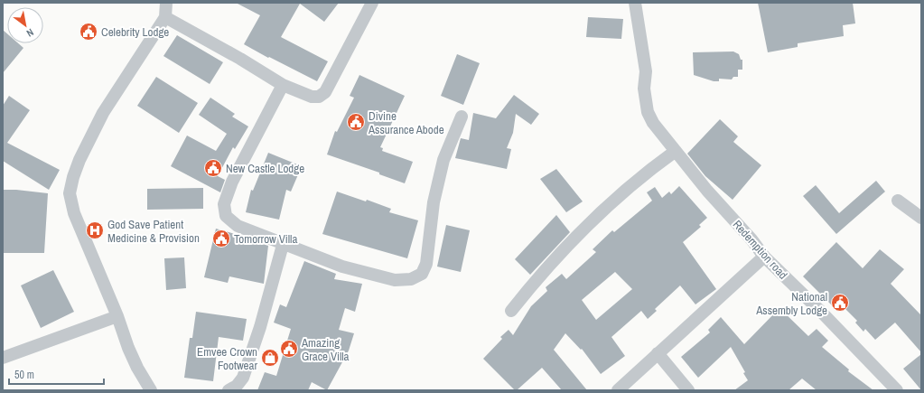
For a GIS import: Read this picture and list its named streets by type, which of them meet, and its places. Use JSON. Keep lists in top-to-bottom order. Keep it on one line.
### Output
{"streets":{"street":["Redemption road"]},"places":{"public building":["Celebrity Lodge","Divine Assurance Abode","New Castle Lodge","Tomorrow Villa","National Assembly Lodge","Amazing Grace Villa"],"hospital":["God Save Patient Medicine & Provision"],"shop":["Emvee Crown Footwear"]},"scale_bar":"50 m","north":"bottom right"}
